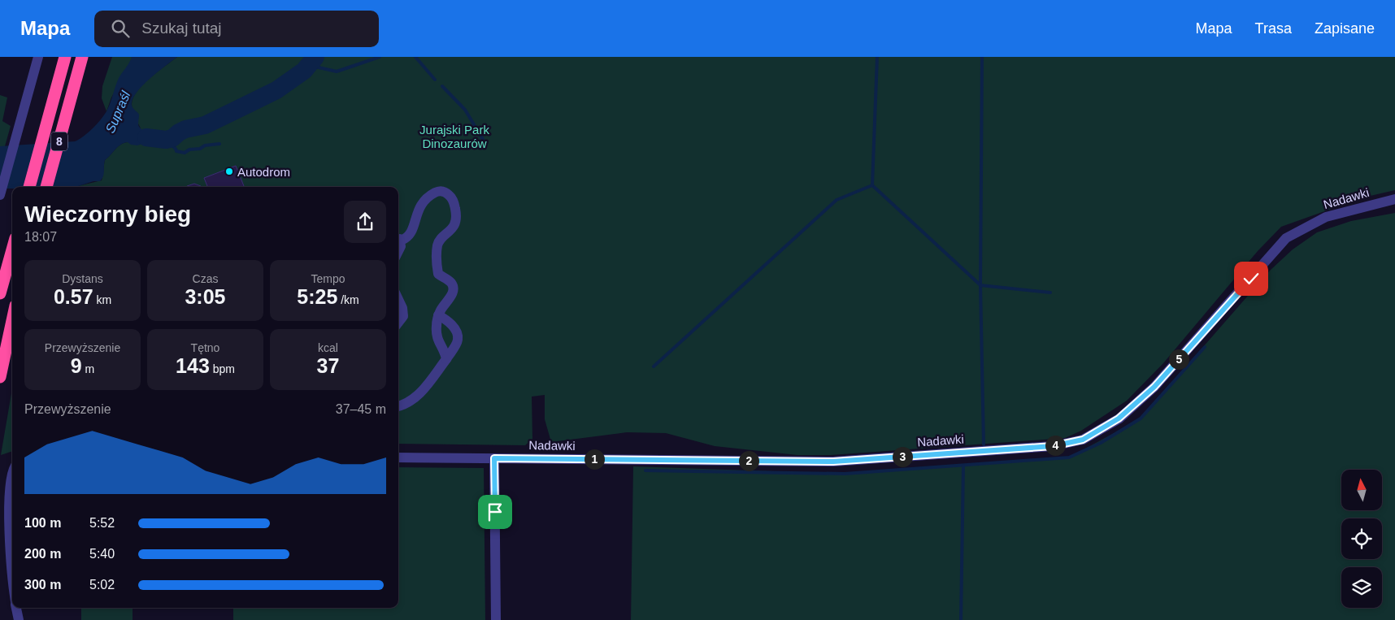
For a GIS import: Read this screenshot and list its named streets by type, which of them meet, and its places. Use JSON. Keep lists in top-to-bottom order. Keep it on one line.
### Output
{"streets":{"highway":["8"],"street":["Nadawki"]},"water":["Supraśl"],"parks":["Jurajski Park Dinozaurów"],"places":["Autodrom"],"north":"top","page":{"header":"Mapa","search":"Szukaj tutaj","nav":["Mapa","Trasa","Zapisane"],"heading":["Wieczorny bieg","18:07"],"stats":[["Dystans","0.57 km"],["Czas","3:05"],["Tempo","5:25 /km"],["Przewyższenie","9 m"],["Tętno","143 bpm"],["kcal","37"]],"pins":["5","4","3","1","2"],"chart":["Przewyższenie","37–45 m"],"list":[{"name":"100 m","note":"5:52"},{"name":"200 m","note":"5:40"},{"name":"300 m","note":"5:02"}]}}
